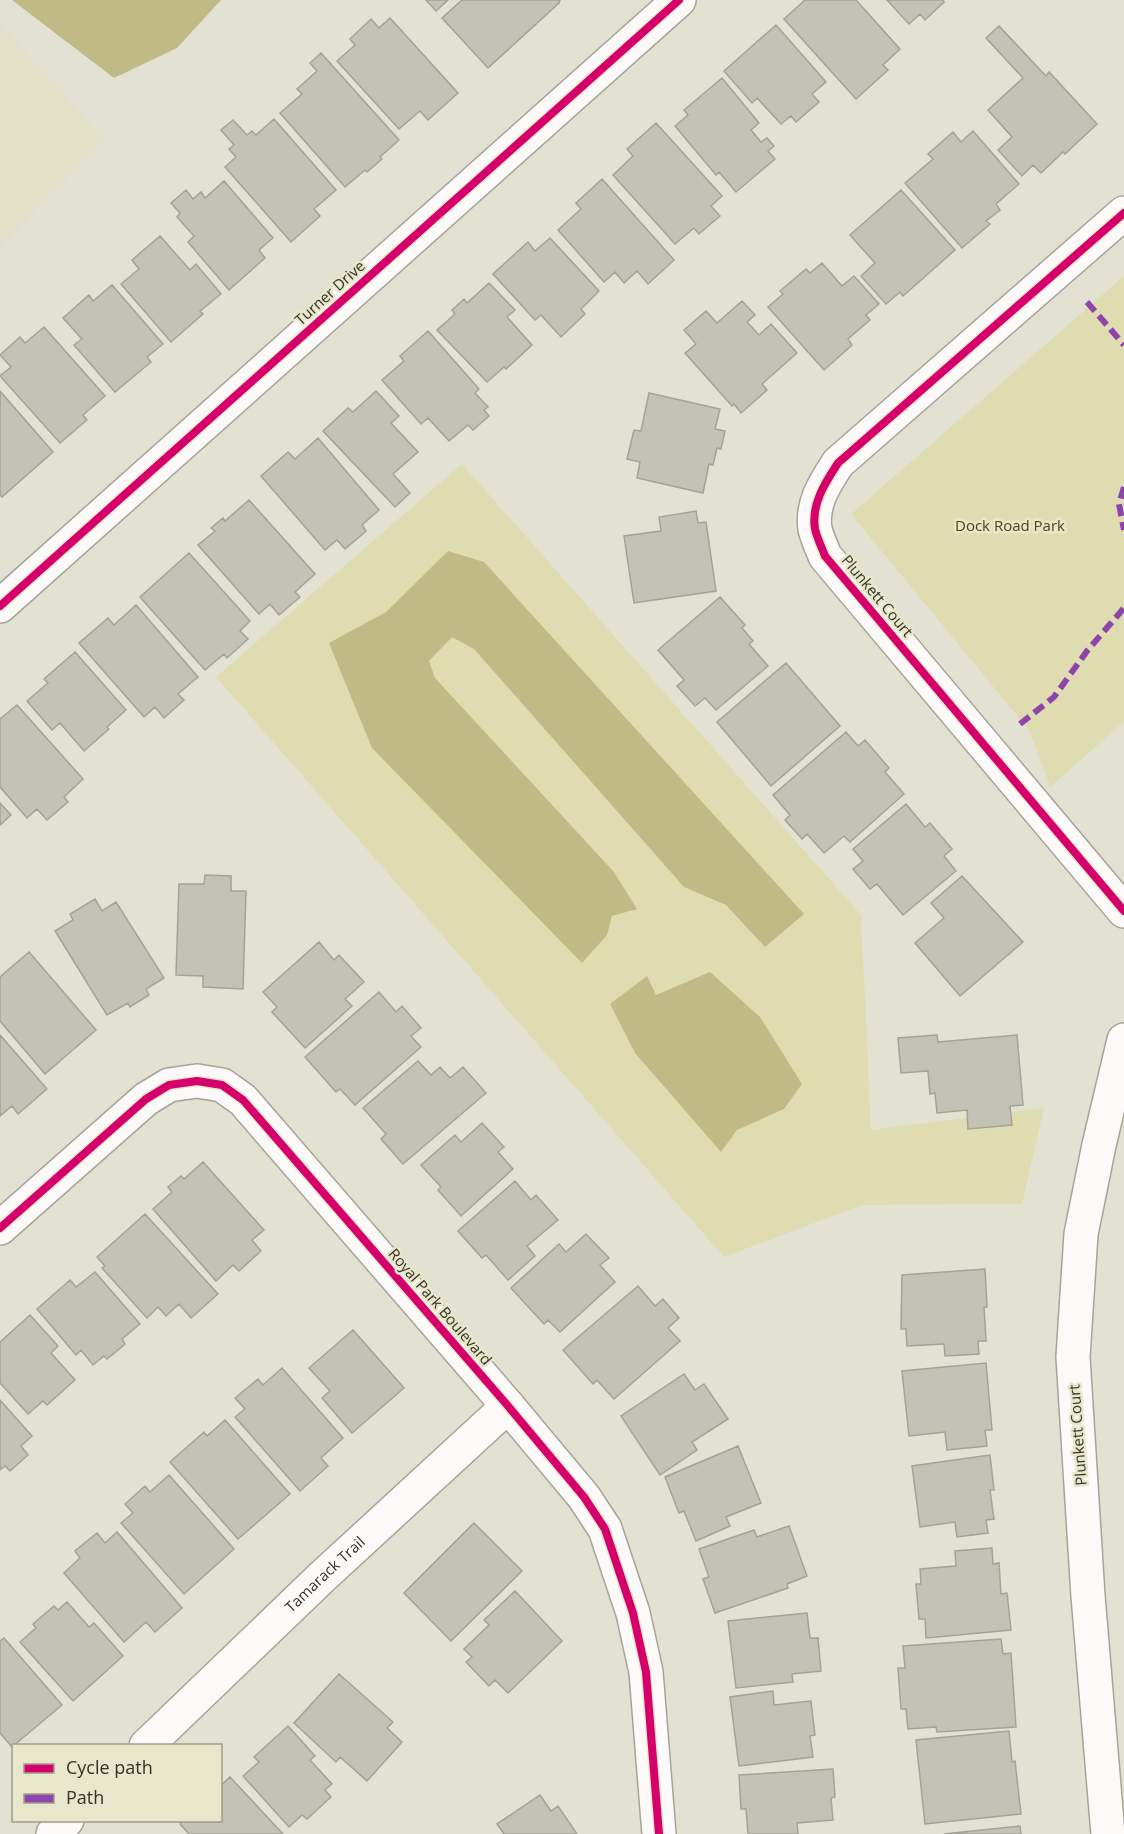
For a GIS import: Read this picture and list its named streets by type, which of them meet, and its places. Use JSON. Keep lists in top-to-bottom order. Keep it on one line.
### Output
{"streets":{"street":["Turner Drive","Plunkett Court","Royal Park Boulevard","Tamarack Trail"]},"crossings":[["Royal Park Boulevard","Tamarack Trail"]],"parks":["Dock Road Park"],"legend":["Cycle path","Path"]}
